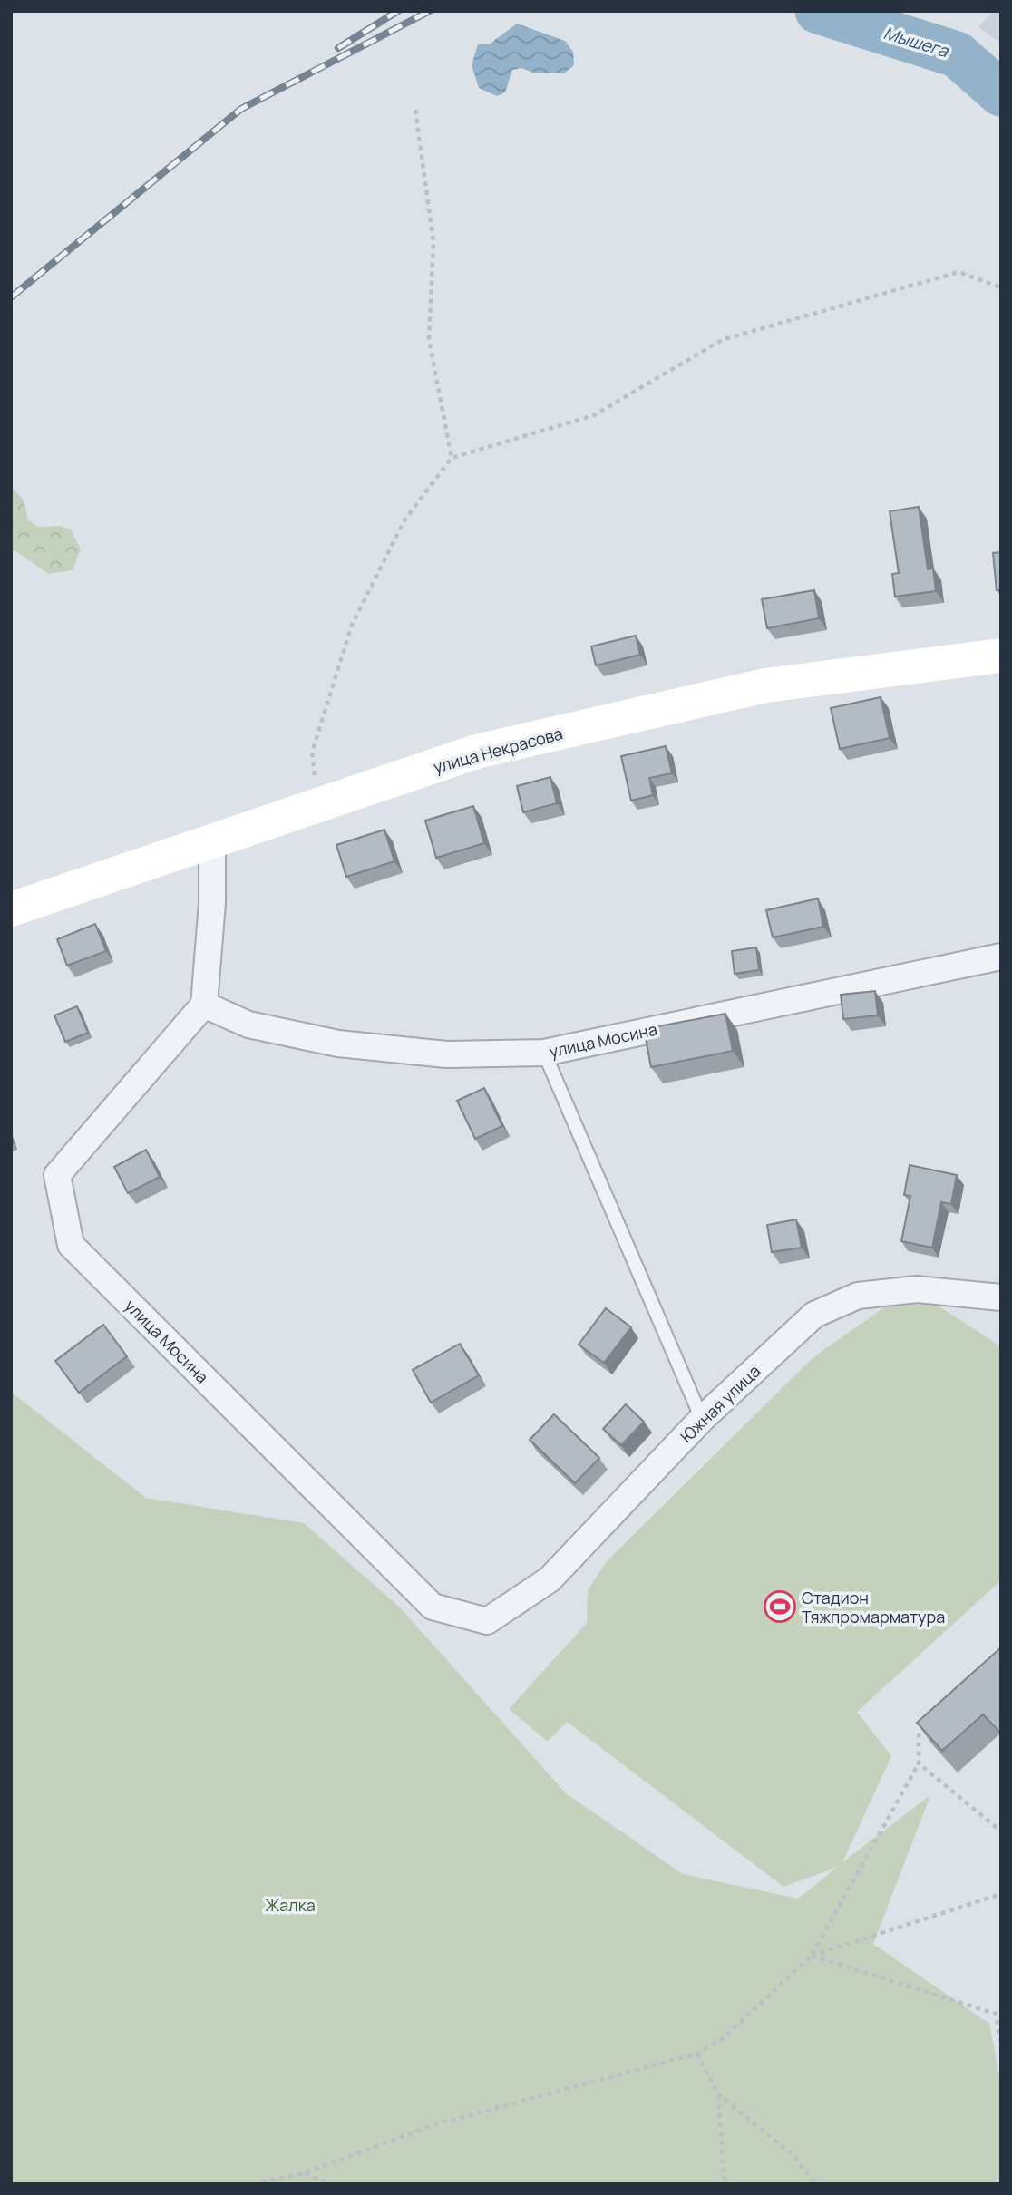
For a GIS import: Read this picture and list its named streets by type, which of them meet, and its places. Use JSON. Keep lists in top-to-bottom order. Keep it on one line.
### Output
{"streets":{"main road":["улица Некрасова"],"street":["улица Мосина","Южная улица"]},"crossings":[["улица Мосина","Южная улица"]],"water":["Мышега"],"parks":["Жалка"],"places":{"sports":["Стадион Тяжпромарматура"]}}
